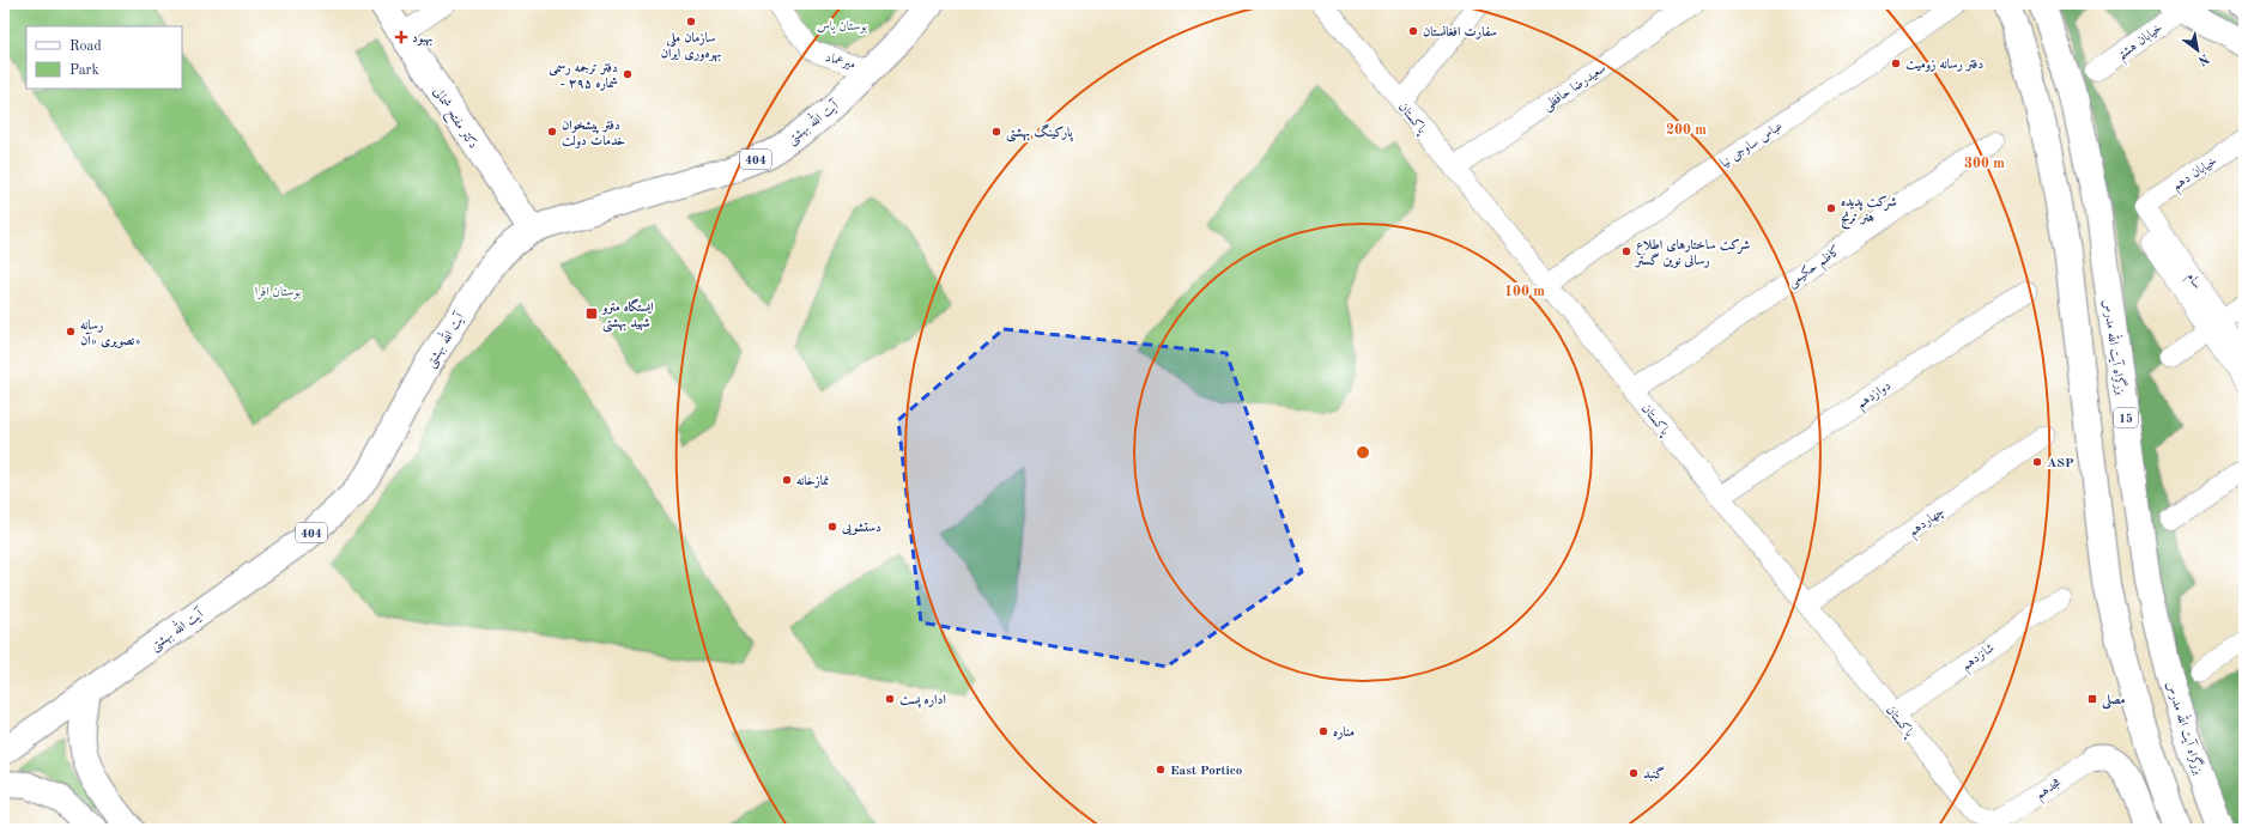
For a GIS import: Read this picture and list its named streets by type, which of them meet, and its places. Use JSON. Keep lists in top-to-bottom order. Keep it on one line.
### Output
{"streets":{"main road":["دکتر مفتح شمالی","آیت الله بهشتی","404","بزرگراه آیت الله مدرس","15"],"street":["خیابان هشتم","میرعماد","سعیدرضا حافظی","پاکستان","عباس ساوجی نیا","خیابان دهم","کاظم حکیمی","سام","دوازدهم","چهاردهم","شانزدهم","هجدهم"]},"crossings":[["میرعماد","آیت الله بهشتی"],["سعیدرضا حافظی","پاکستان"],["دکتر مفتح شمالی","آیت الله بهشتی"],["پاکستان","عباس ساوجی نیا"],["پاکستان","کاظم حکیمی"],["پاکستان","دوازدهم"],["پاکستان","چهاردهم"],["پاکستان","شانزدهم"],["پاکستان","هجدهم"],["خیابان دهم","سام"]],"parks":["بوستان یاس","بوستان افرا"],"places":{"other":["سازمان ملی بهره‌وری ایران","سفارت افغانستان","دفتر رسانه زومیت","دفتر ترجمه رسمی - شماره ۳۹۵","دفتر پیشخوان خدمات دولت","پارکینگ بهشتی","شرکت پدیده هنر ترنج","شرکت ساختارهای اطلاع رسانی نوین گستر","رسانه تصویری «آن»","ASP","نمازخانه","دستشویی","اداره پست","مناره","East Portico","گنبد"],"health":["بهبود"],"transit":["ایستگاه مترو شهید بهشتی","مصلی"]},"legend":["Road","Park"],"north":"bottom right","rings":["200 m","300 m","100 m"]}
